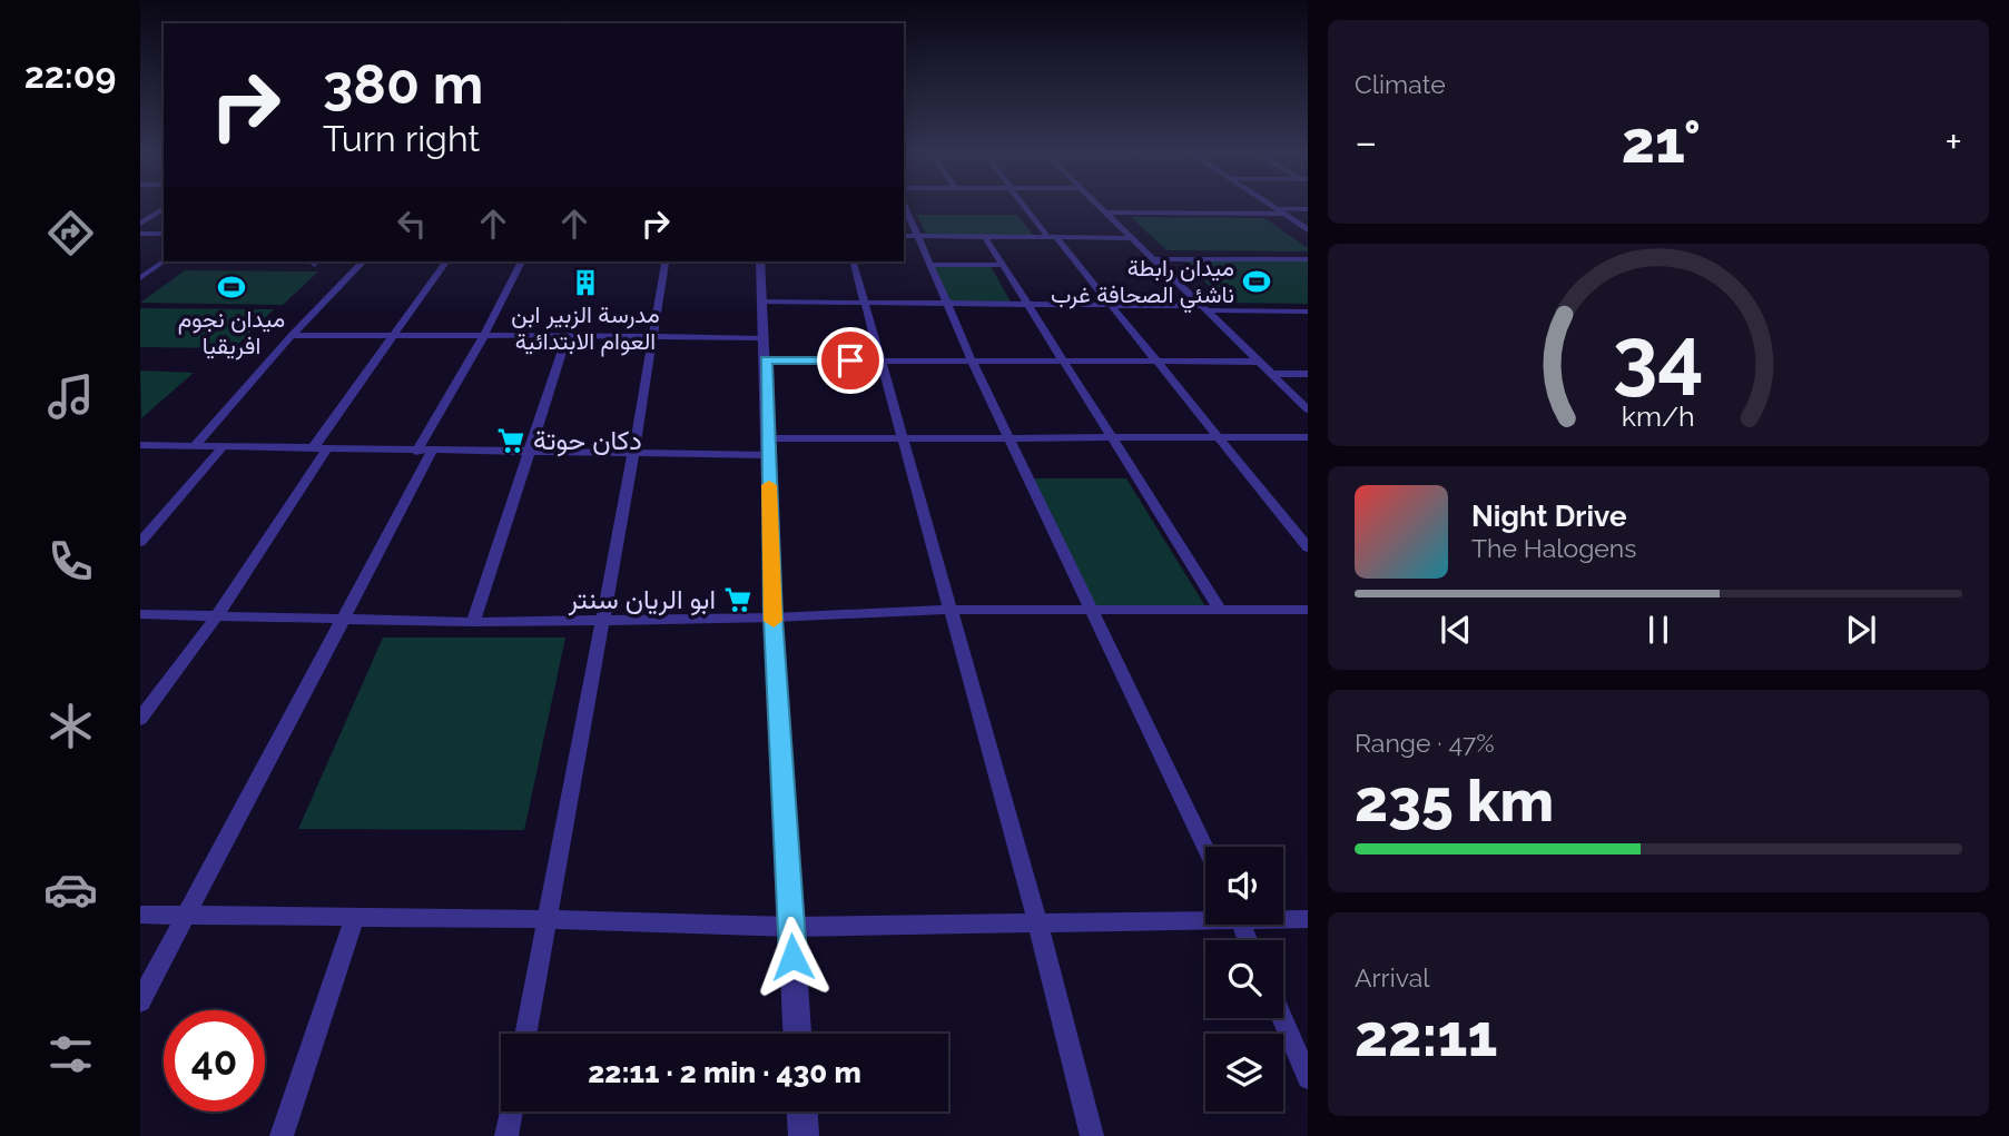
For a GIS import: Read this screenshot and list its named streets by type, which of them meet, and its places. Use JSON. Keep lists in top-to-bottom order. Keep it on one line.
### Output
{"places":{"sports":["ميدان رابطة ناشئي الصحافة غرب","ميدان نجوم افريقيا"],"building":["مدرسة الزبير ابن العوام الابتدائية"],"supermarket":["دكان حوتة","ابو الريان سنتر"]},"page":{"tabs":"22:09","tile":["Climate",["Range · 47%","235 km"],["Arrival","22:11"]],"turn":["380 m","Turn right"],"heat":["−","21°","+"],"song":["Night Drive","The Halogens"],"limit":"40","trip":"22:11 · 2 min · 430 m","gauge":["34","km/h"]}}
